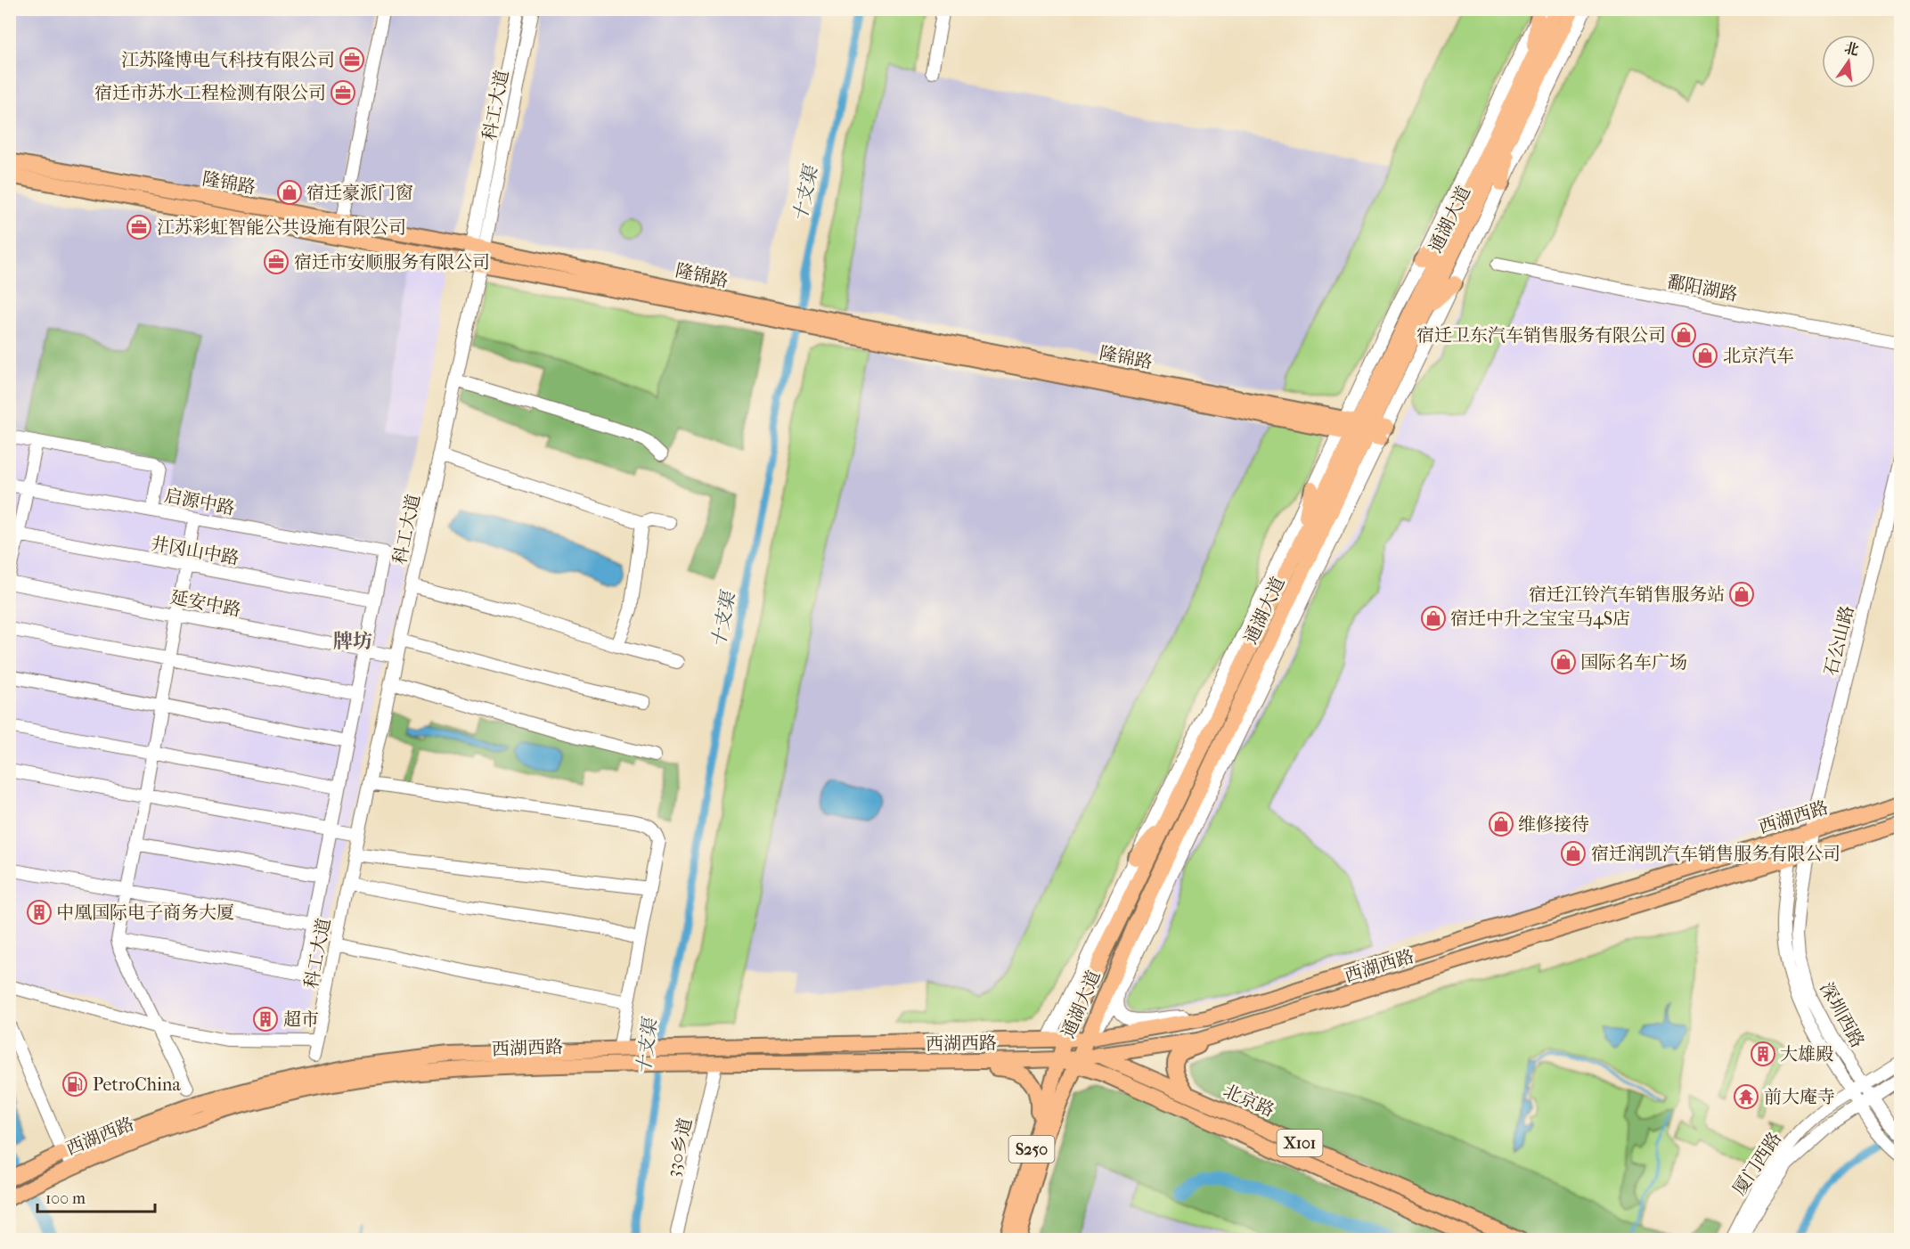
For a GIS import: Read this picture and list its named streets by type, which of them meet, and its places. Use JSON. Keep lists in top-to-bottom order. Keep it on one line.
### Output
{"streets":{"main road":["隆锦路","通湖大道","西湖西路","北京路","X101","S250"],"street":["科工大道","鄱阳湖路","启源中路","井冈山中路","延安中路","石公山路","深圳西路","330乡道","厦门西路"]},"crossings":[["科工大道","隆锦路"],["科工大道","延安中路"],["隆锦路","通湖大道"],["通湖大道","西湖西路"],["通湖大道","北京路"],["启源中路","井冈山中路"],["石公山路","西湖西路"],["石公山路","深圳西路"],["西湖西路","深圳西路"],["西湖西路","北京路"],["西湖西路","330乡道"],["深圳西路","厦门西路"]],"districts":["牌坊"],"water":["十支渠"],"places":{"office":["江苏隆博电气科技有限公司","宿迁市苏水工程检测有限公司","江苏彩虹智能公共设施有限公司","宿迁市安顺服务有限公司"],"shop":["宿迁豪派门窗","宿迁卫东汽车销售服务有限公司","北京汽车","宿迁江铃汽车销售服务站","宿迁中升之宝宝马4S店","国际名车广场","维修接待","宿迁润凯汽车销售服务有限公司"],"building":["中凰国际电子商务大厦","超市","大雄殿"],"fuel station":["PetroChina"],"temple":["前大庵寺"]},"scale_bar":"100 m","north":"top"}
